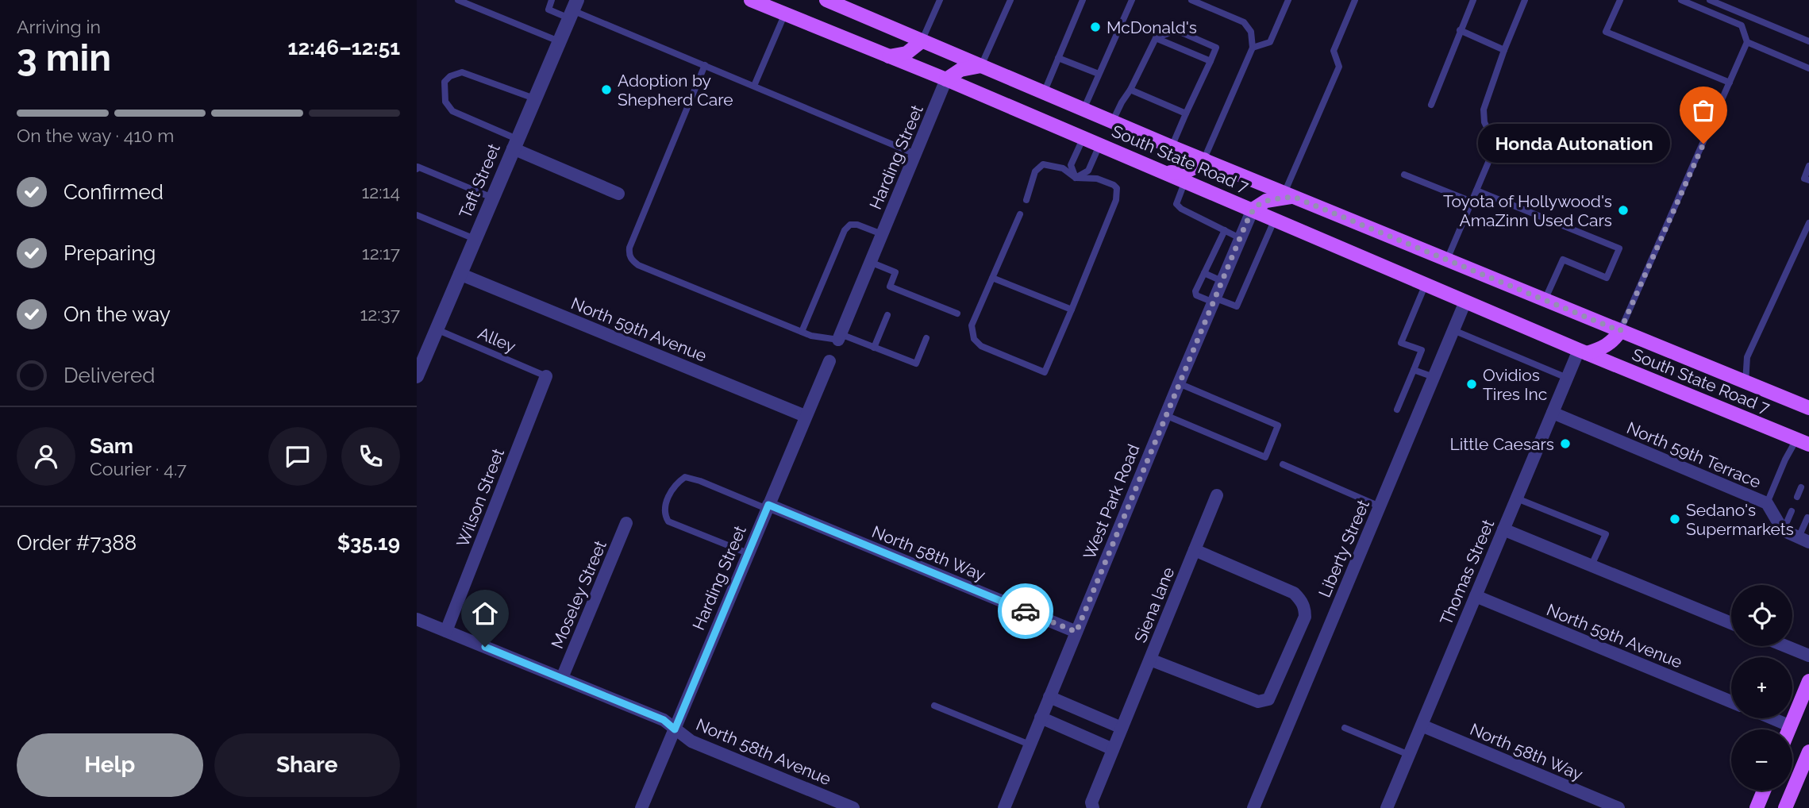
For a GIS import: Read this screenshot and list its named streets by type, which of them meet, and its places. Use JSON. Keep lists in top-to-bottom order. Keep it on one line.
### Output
{"streets":{"main road":["South State Road 7"],"street":["Harding Street","Taft Street","North 59th Avenue","North 59th Terrace","Wilson Street","West Park Road","Liberty Street","North 58th Way","Thomas Street","Moseley Street","Siena lane","North 58th Avenue"],"lane":["Alley"]},"crossings":[["Harding Street","South State Road 7"],["Harding Street","North 59th Avenue"],["Harding Street","North 58th Way"],["Harding Street","North 58th Avenue"],["South State Road 7","West Park Road"],["South State Road 7","Liberty Street"],["South State Road 7","Thomas Street"],["Taft Street","North 59th Avenue"],["Taft Street","Alley"],["North 59th Avenue","Thomas Street"],["Alley","Wilson Street"],["North 59th Terrace","Thomas Street"],["Wilson Street","North 58th Avenue"],["West Park Road","North 58th Way"],["North 58th Way","Thomas Street"],["Moseley Street","North 58th Avenue"]],"places":["McDonald's","Adoption by Shepherd Care","Honda Autonation","Toyota of Hollywood's AmaZinn Used Cars","Ovidios Tires Inc","Little Caesars","Sedano's Supermarkets"],"page":{"heading":["3 min","Arriving in","12:46–12:51"],"panel":["Sam","Courier · 4.7","Order #7388","$35.19"],"bar":"On the way · 410 m","bubble":"Honda Autonation","list":[["Confirmed","12:14"],["Preparing","12:17"],["On the way","12:37"],"Delivered"],"map_buttons":["+","−"],"buttons":["Help","Share"]}}
